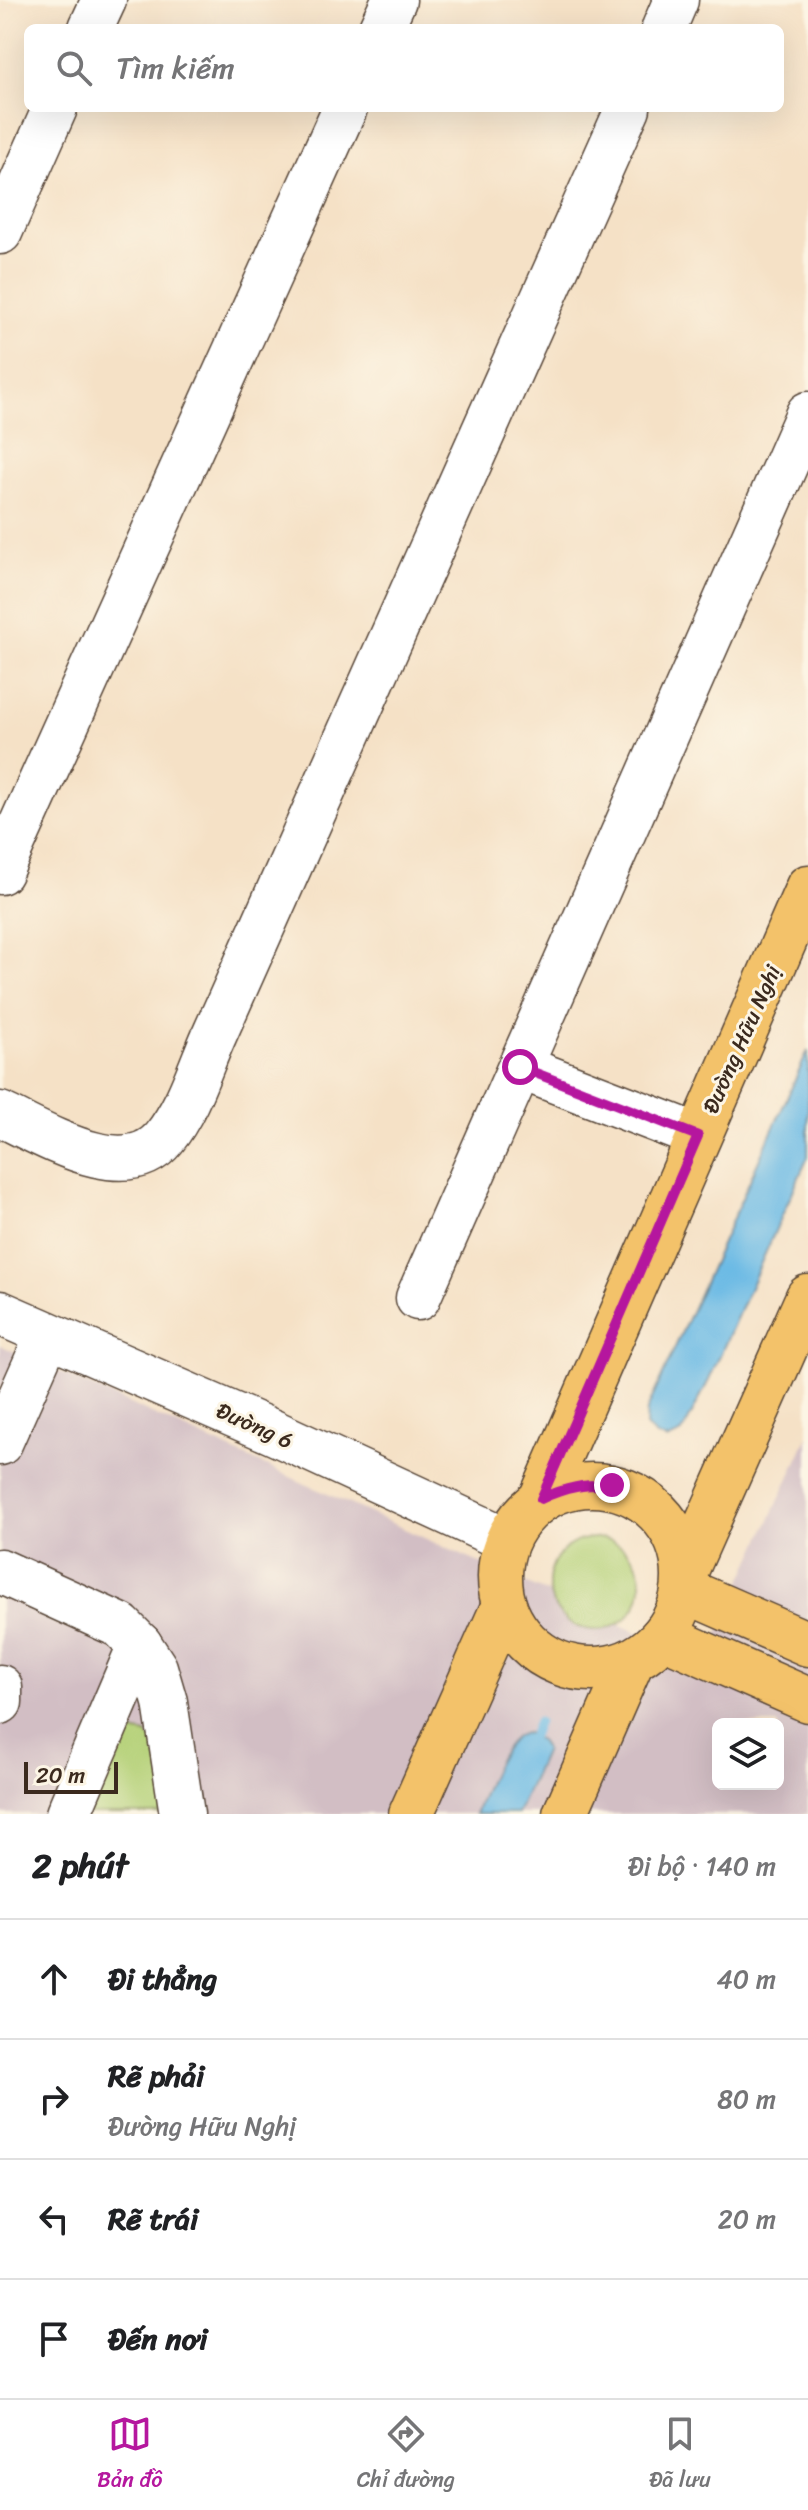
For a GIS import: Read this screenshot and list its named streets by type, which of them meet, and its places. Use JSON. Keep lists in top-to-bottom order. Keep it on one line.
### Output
{"streets":{"main road":["Đường Hữu Nghị"],"street":["Đường 6"]},"crossings":[["Đường Hữu Nghị","Đường 6"]],"scale_bar":"20 m","page":{"search":"Tìm kiếm","scale":"20 m","heading":["2 phút","Đi bộ · 140 m"],"list":[["Đi thẳng","40 m"],["Rẽ phải","Đường Hữu Nghị","80 m"],["Rẽ trái","20 m"],"Đến nơi"],"nav":["Bản đồ","Chỉ đường","Đã lưu"]}}
